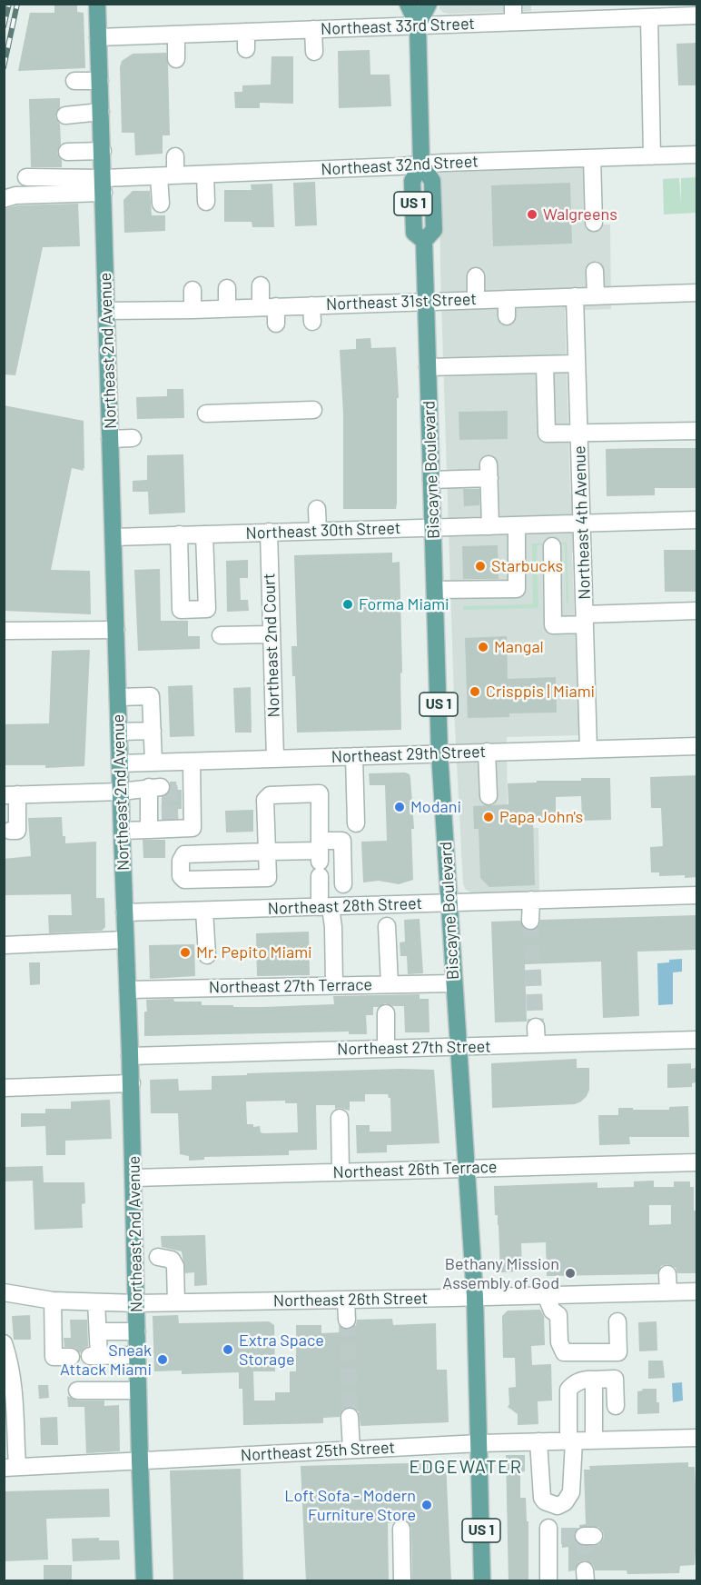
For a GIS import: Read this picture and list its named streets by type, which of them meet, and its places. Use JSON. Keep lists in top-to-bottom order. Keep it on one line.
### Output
{"streets":{"main road":["US 1","Northeast 2nd Avenue","Biscayne Boulevard"],"street":["Northeast 33rd Street","Northeast 32nd Street","Northeast 31st Street","Northeast 4th Avenue","Northeast 30th Street","Northeast 2nd Court","Northeast 29th Street","Northeast 28th Street","Northeast 27th Terrace","Northeast 27th Street","Northeast 26th Terrace","Northeast 26th Street","Northeast 25th Street"]},"crossings":[["Northeast 33rd Street","Northeast 2nd Avenue"],["Northeast 33rd Street","Biscayne Boulevard"],["Northeast 32nd Street","Northeast 2nd Avenue"],["Northeast 32nd Street","Biscayne Boulevard"],["Northeast 31st Street","Northeast 2nd Avenue"],["Northeast 31st Street","Biscayne Boulevard"],["Northeast 31st Street","Northeast 4th Avenue"],["Northeast 2nd Avenue","Northeast 30th Street"],["Northeast 2nd Avenue","Northeast 29th Street"],["Northeast 2nd Avenue","Northeast 28th Street"],["Northeast 2nd Avenue","Northeast 27th Terrace"],["Northeast 2nd Avenue","Northeast 27th Street"],["Northeast 2nd Avenue","Northeast 26th Terrace"],["Northeast 2nd Avenue","Northeast 26th Street"],["Northeast 2nd Avenue","Northeast 25th Street"],["Biscayne Boulevard","Northeast 30th Street"],["Biscayne Boulevard","Northeast 29th Street"],["Biscayne Boulevard","Northeast 28th Street"],["Biscayne Boulevard","Northeast 27th Terrace"],["Biscayne Boulevard","Northeast 27th Street"],["Biscayne Boulevard","Northeast 26th Terrace"],["Biscayne Boulevard","Northeast 26th Street"],["Biscayne Boulevard","Northeast 25th Street"],["Northeast 4th Avenue","Northeast 30th Street"],["Northeast 4th Avenue","Northeast 29th Street"],["Northeast 30th Street","Northeast 2nd Court"],["Northeast 2nd Court","Northeast 29th Street"]],"districts":["EDGEWATER"],"places":["Walgreens","Starbucks","Forma Miami","Mangal","Crisppis | Miami","Modani","Papa John's","Mr. Pepito Miami","Bethany Mission Assembly of God","Extra Space Storage","Sneak Attack Miami","Loft Sofa - Modern Furniture Store"]}
